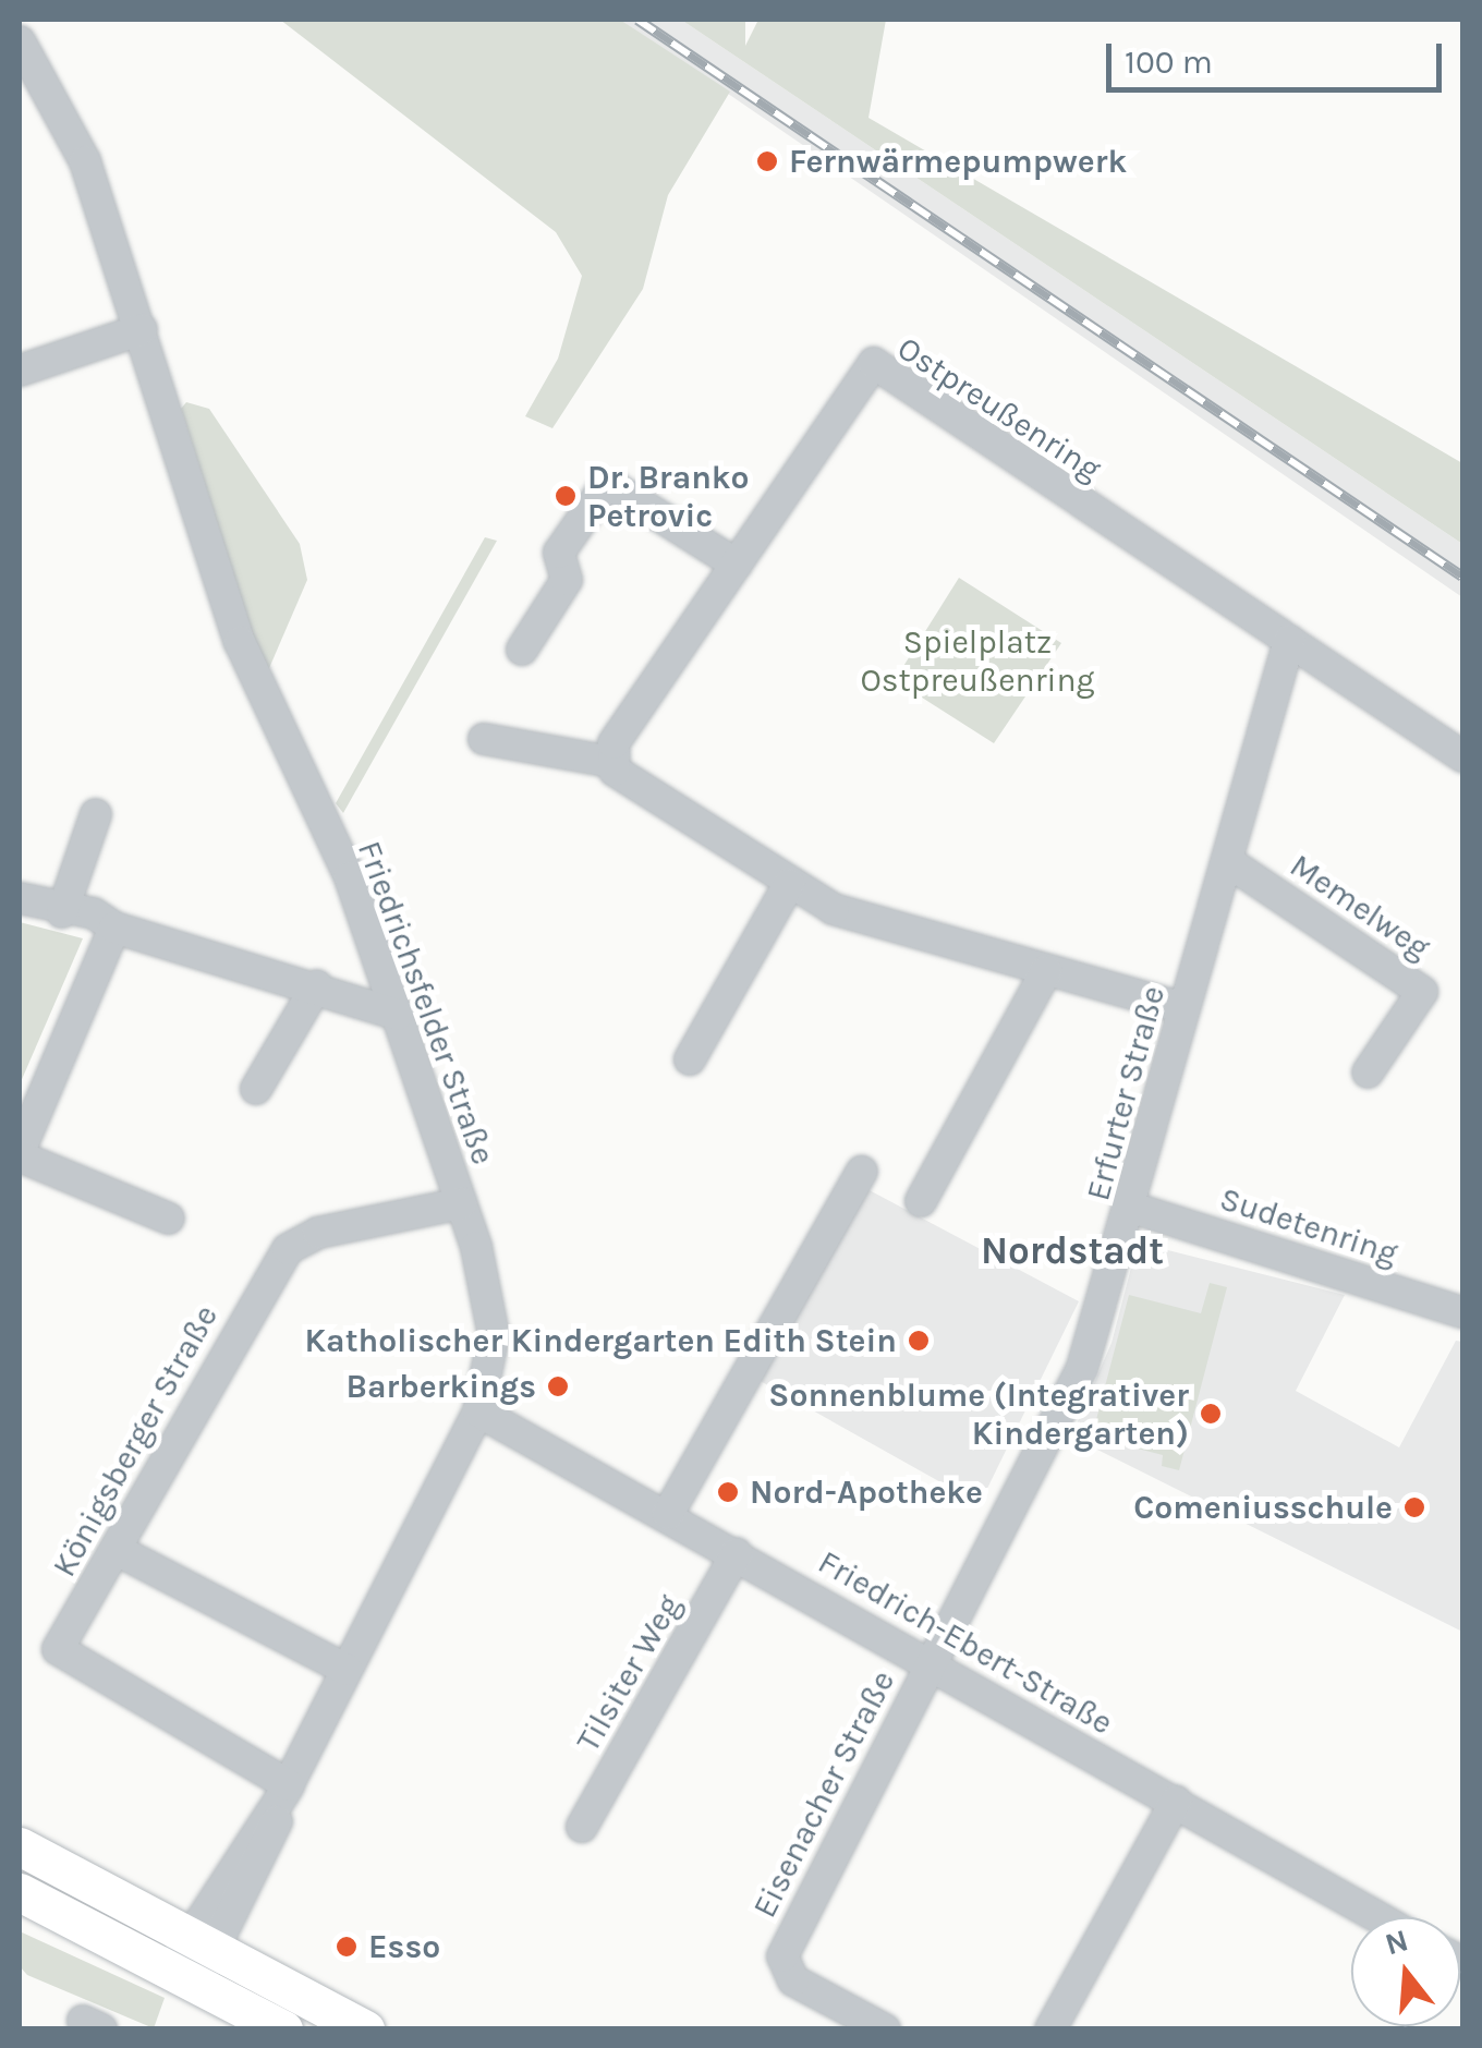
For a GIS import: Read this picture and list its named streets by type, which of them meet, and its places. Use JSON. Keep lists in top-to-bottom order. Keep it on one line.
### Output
{"streets":{"street":["Ostpreußenring","Memelweg","Friedrichsfelder Straße","Erfurter Straße","Sudetenring","Königsberger Straße","Friedrich-Ebert-Straße","Tilsiter Weg","Eisenacher Straße"]},"crossings":[["Ostpreußenring","Erfurter Straße"],["Memelweg","Erfurter Straße"],["Friedrichsfelder Straße","Königsberger Straße"],["Friedrichsfelder Straße","Friedrich-Ebert-Straße"],["Erfurter Straße","Sudetenring"],["Erfurter Straße","Friedrich-Ebert-Straße"],["Erfurter Straße","Eisenacher Straße"],["Friedrich-Ebert-Straße","Tilsiter Weg"],["Friedrich-Ebert-Straße","Eisenacher Straße"]],"districts":["Nordstadt"],"parks":["Spielplatz Ostpreußenring"],"places":["Fernwärmepumpwerk","Dr. Branko Petrovic","Katholischer Kindergarten Edith Stein","Barberkings","Sonnenblume (Integrativer Kindergarten)","Nord-Apotheke","Comeniusschule","Esso"],"scale_bar":"100 m","north":"top"}
